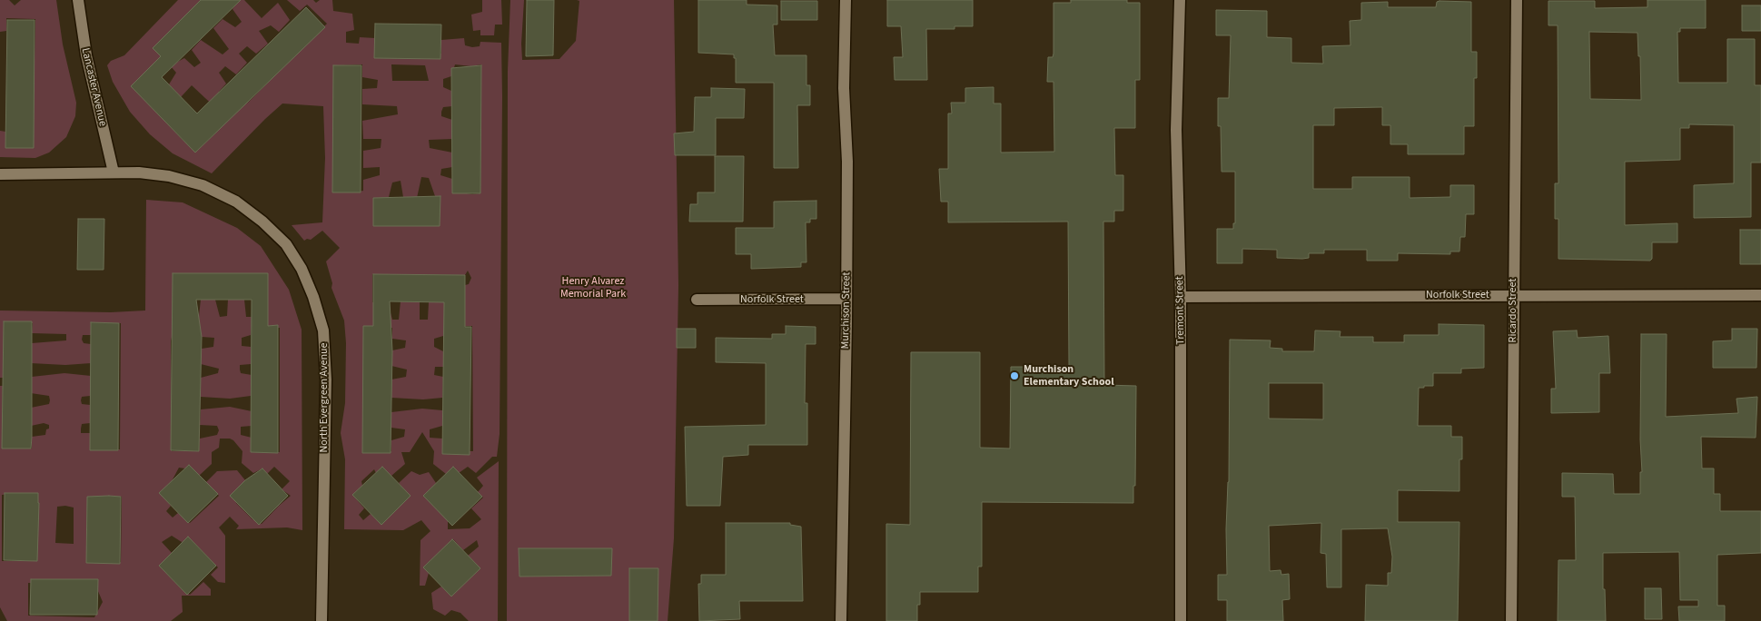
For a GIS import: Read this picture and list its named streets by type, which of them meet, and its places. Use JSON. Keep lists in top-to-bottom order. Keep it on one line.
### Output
{"streets":{"street":["Lancaster Avenue","Norfolk Street","Murchison Street","Tremont Street","Ricardo Street","North Evergreen Avenue"]},"crossings":[["Lancaster Avenue","North Evergreen Avenue"],["Norfolk Street","Murchison Street"],["Norfolk Street","Tremont Street"],["Norfolk Street","Ricardo Street"]],"parks":["Henry Alvarez Memorial Park"],"places":["Murchison Elementary School"]}
